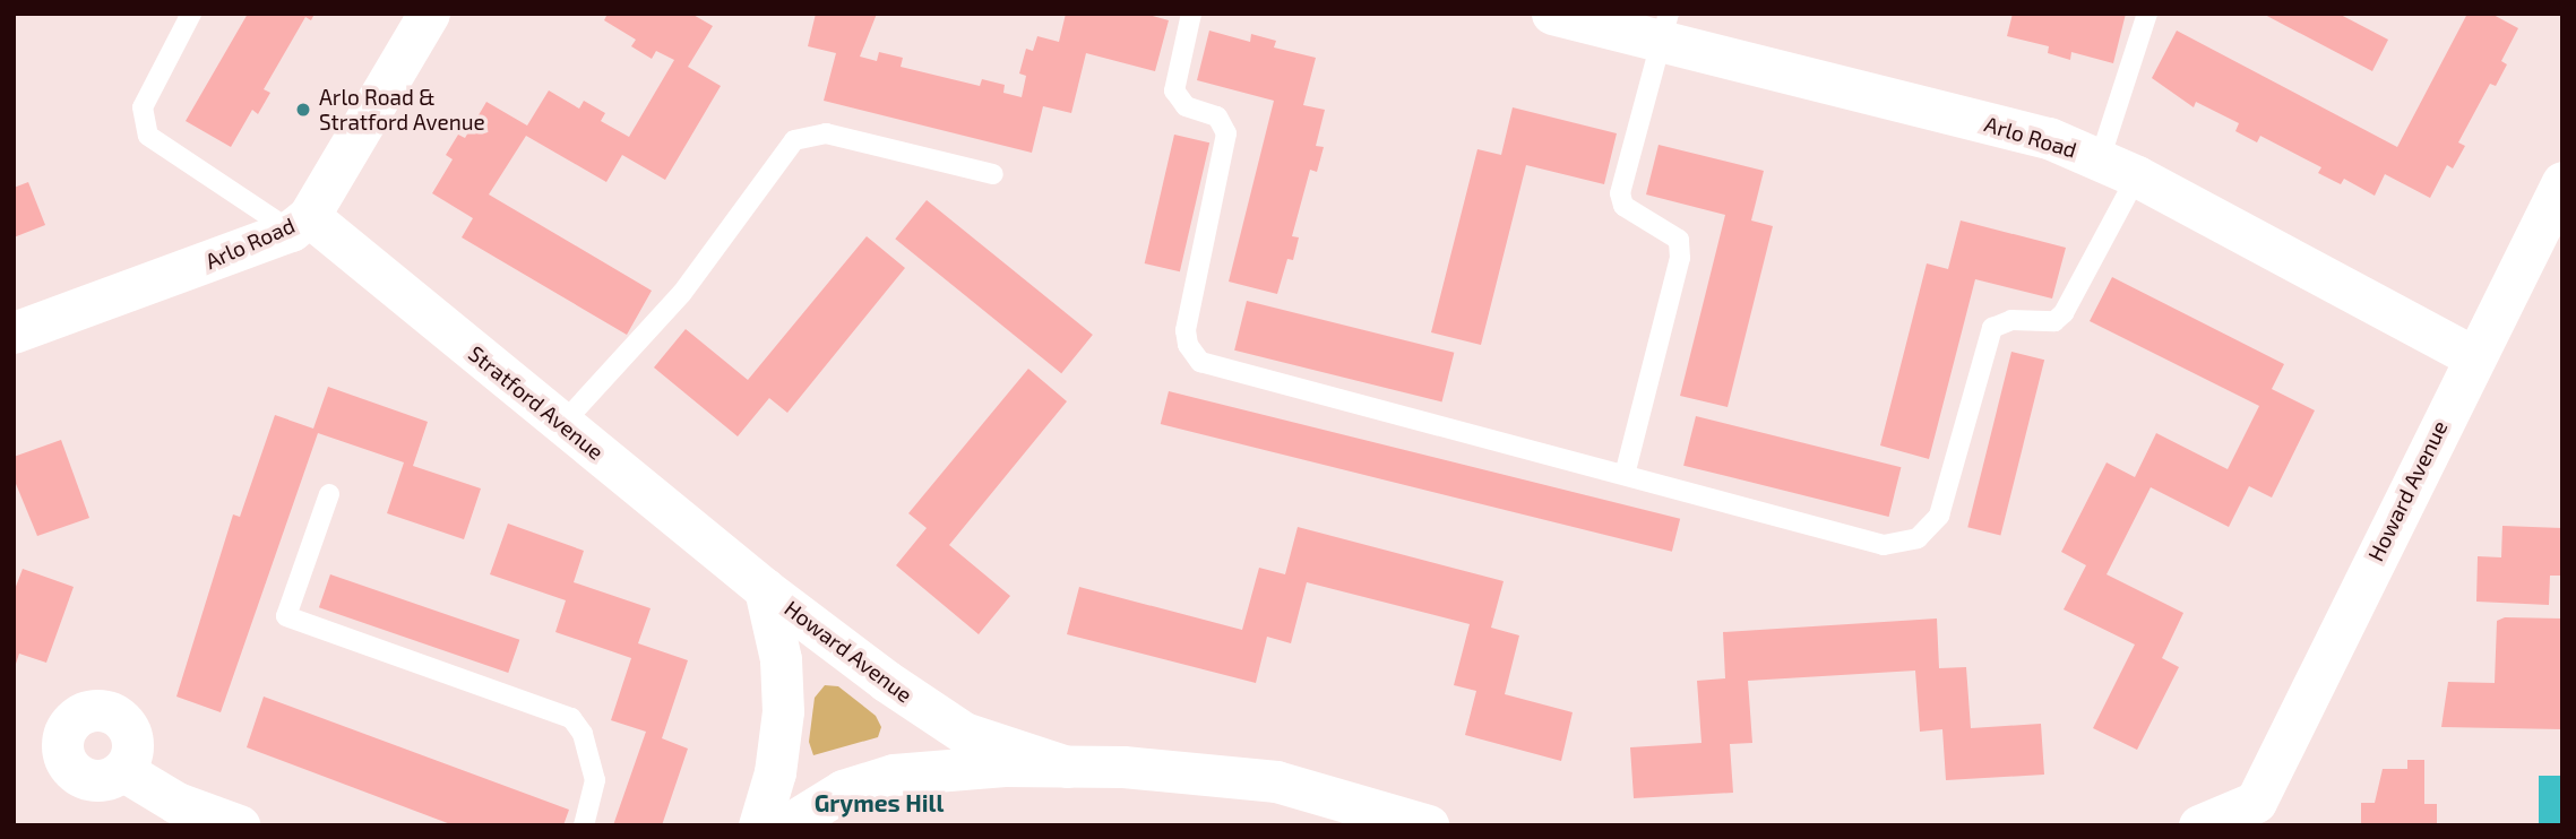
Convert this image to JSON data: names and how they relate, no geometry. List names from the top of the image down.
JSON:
{
  "streets": {
    "street": ["Arlo Road", "Stratford Avenue", "Howard Avenue"]
  },
  "crossings": [
    ["Arlo Road", "Stratford Avenue"],
    ["Arlo Road", "Howard Avenue"],
    ["Stratford Avenue", "Howard Avenue"]
  ],
  "districts": ["Grymes Hill"],
  "places": ["Arlo Road & Stratford Avenue"]
}
